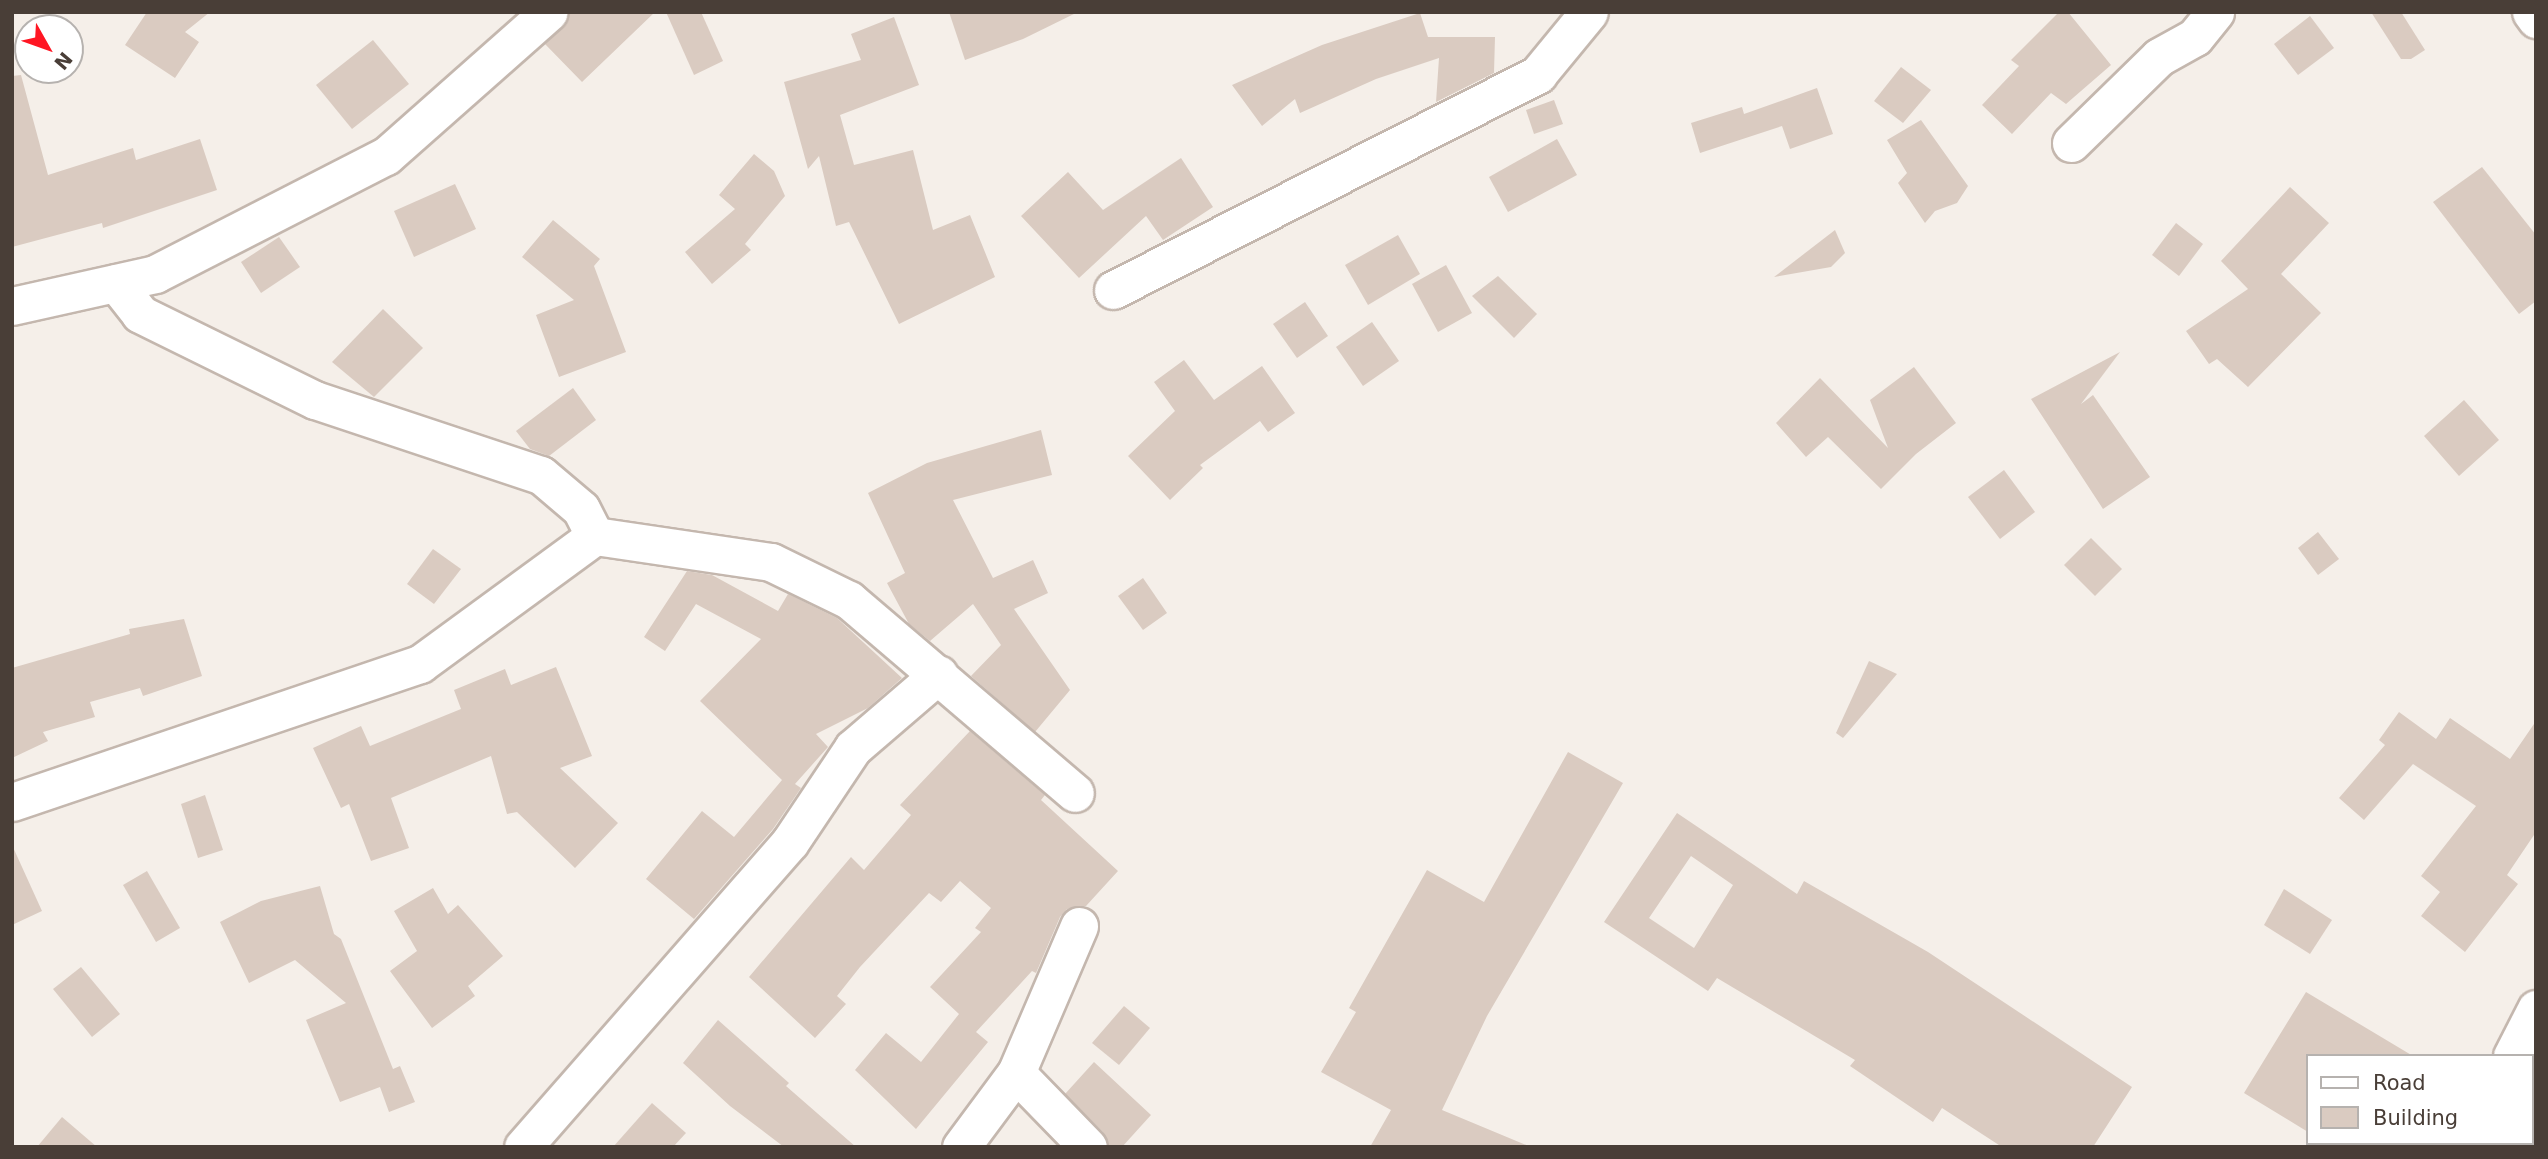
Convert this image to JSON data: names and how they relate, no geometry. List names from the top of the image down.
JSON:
{
  "legend": ["Road", "Building"],
  "north": "bottom right"
}
